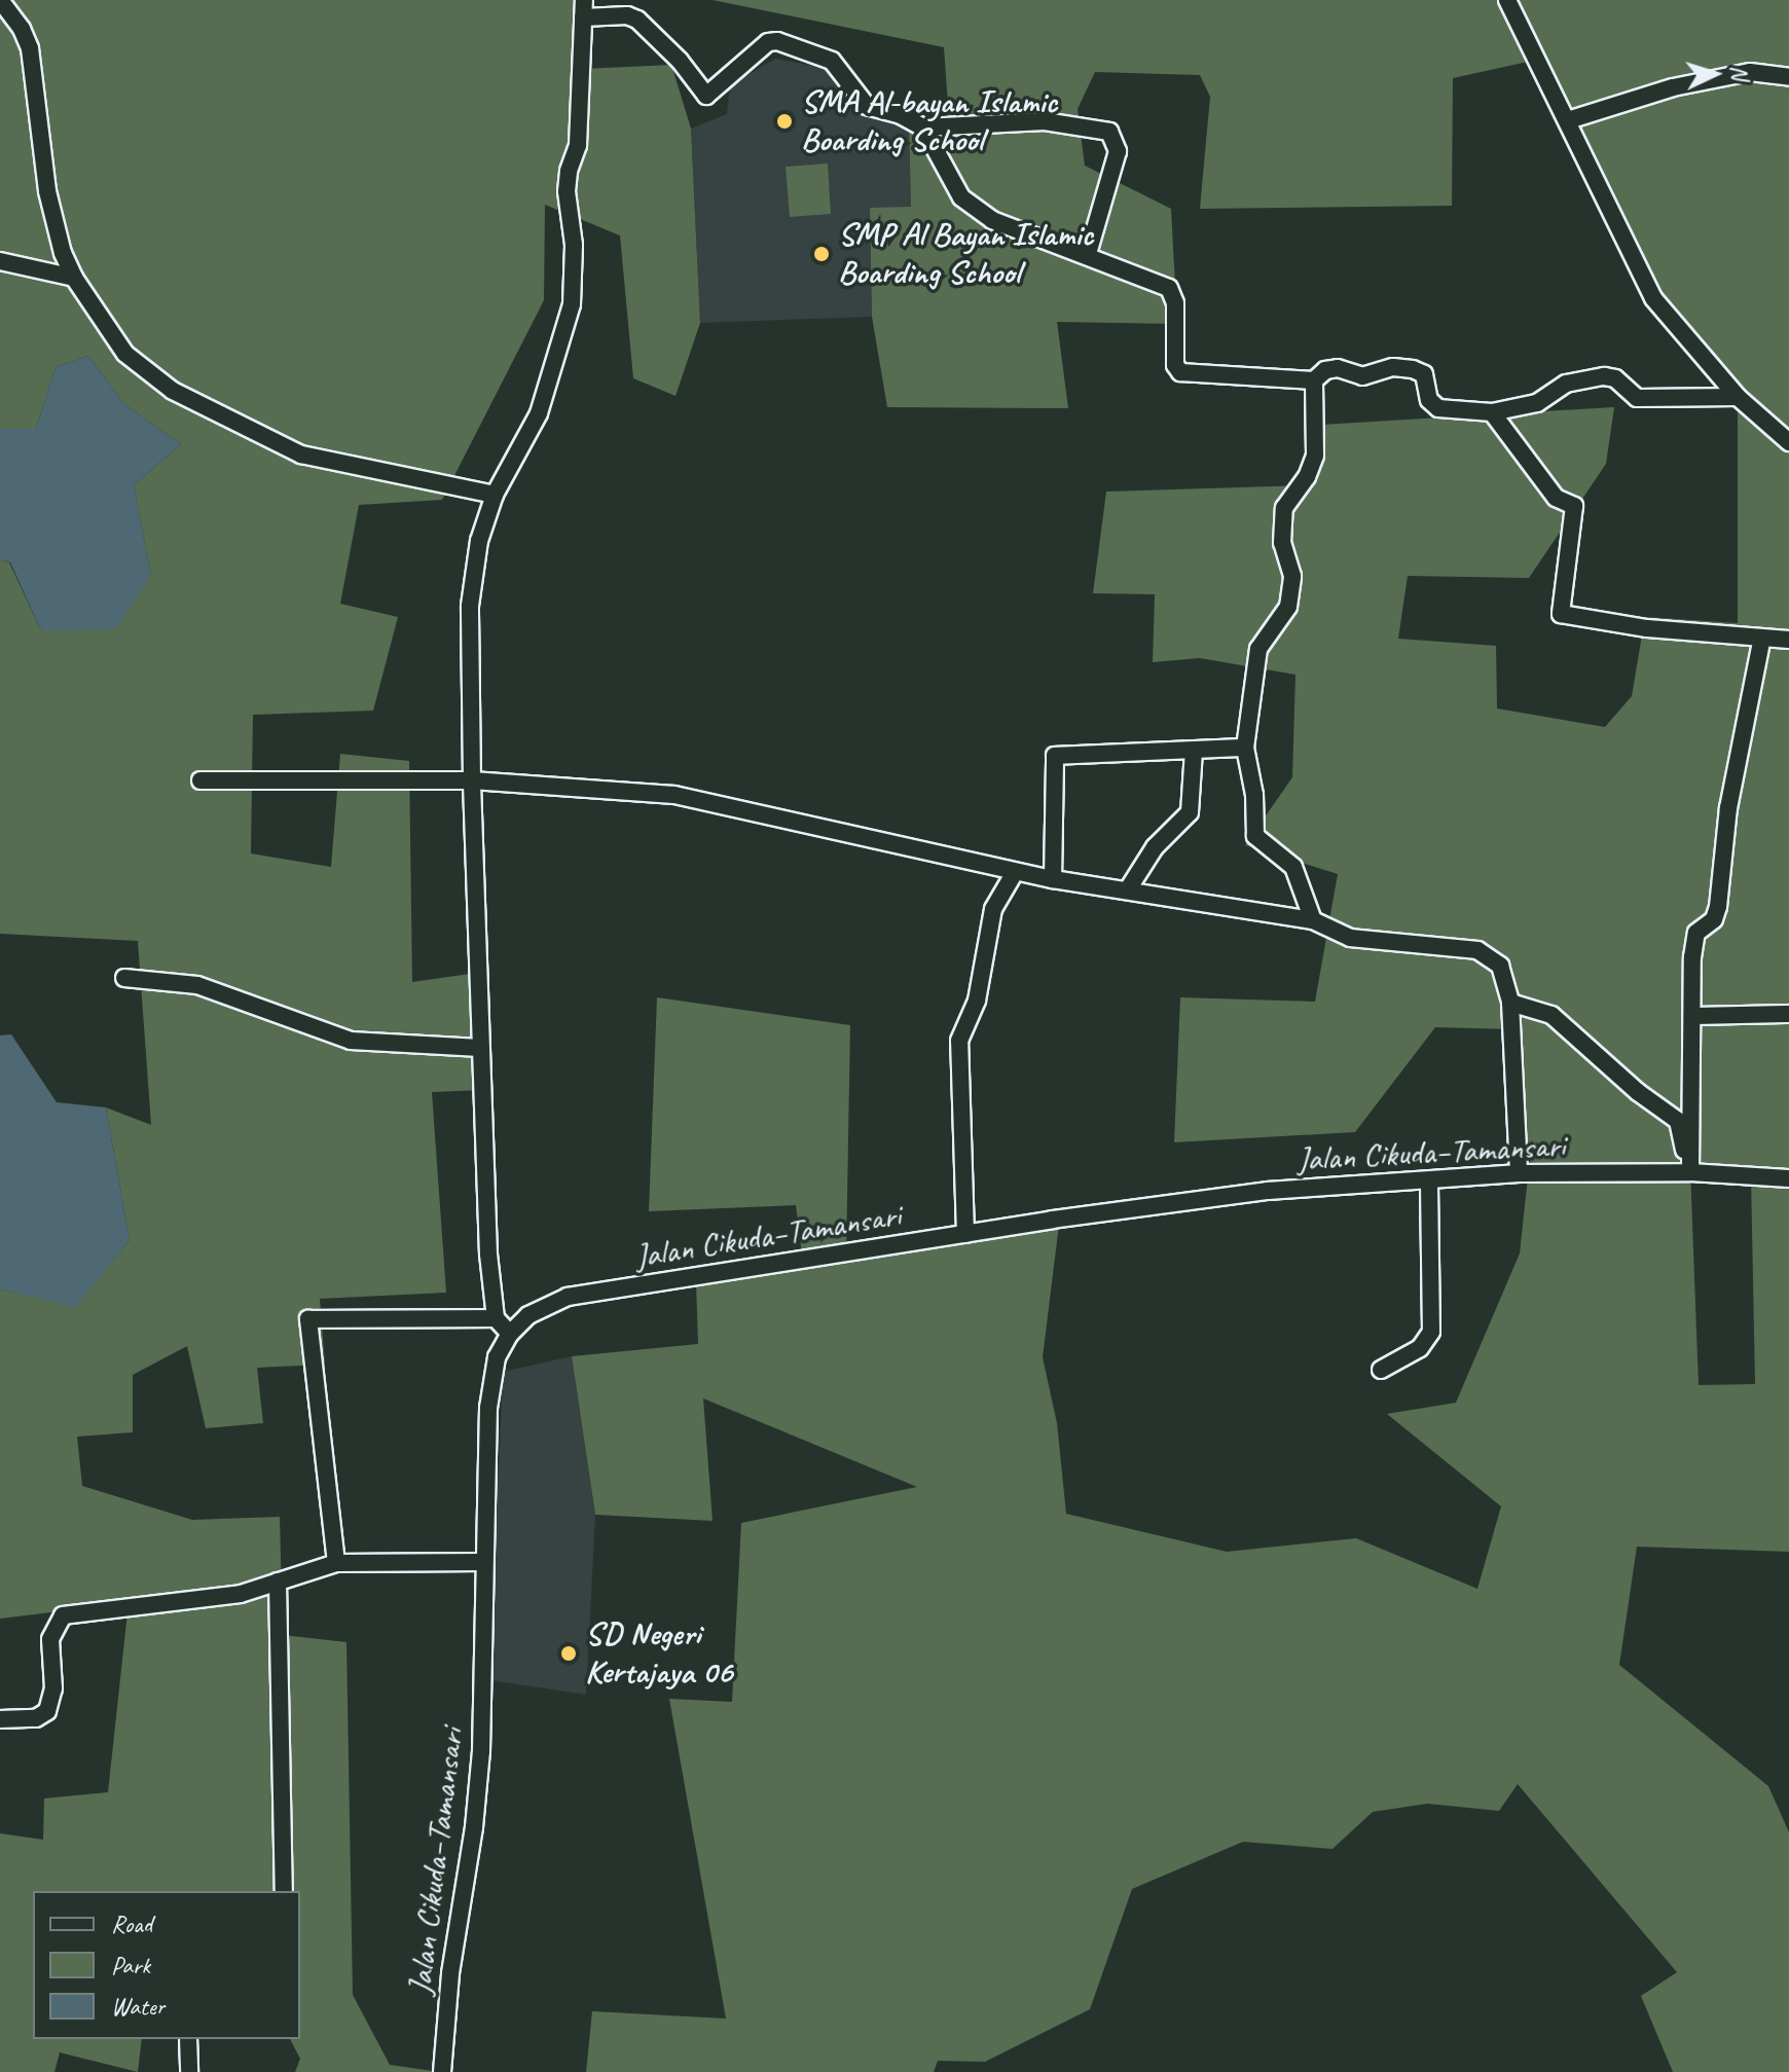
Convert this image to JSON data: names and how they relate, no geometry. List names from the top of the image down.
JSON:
{
  "streets": {
    "street": ["Jalan Cikuda–Tamansari"]
  },
  "places": ["SMA Al-bayan Islamic Boarding School", "SMP Al Bayan Islamic Boarding School", "SD Negeri Kertajaya 06"],
  "legend": ["Road", "Park", "Water"],
  "north": "right"
}
